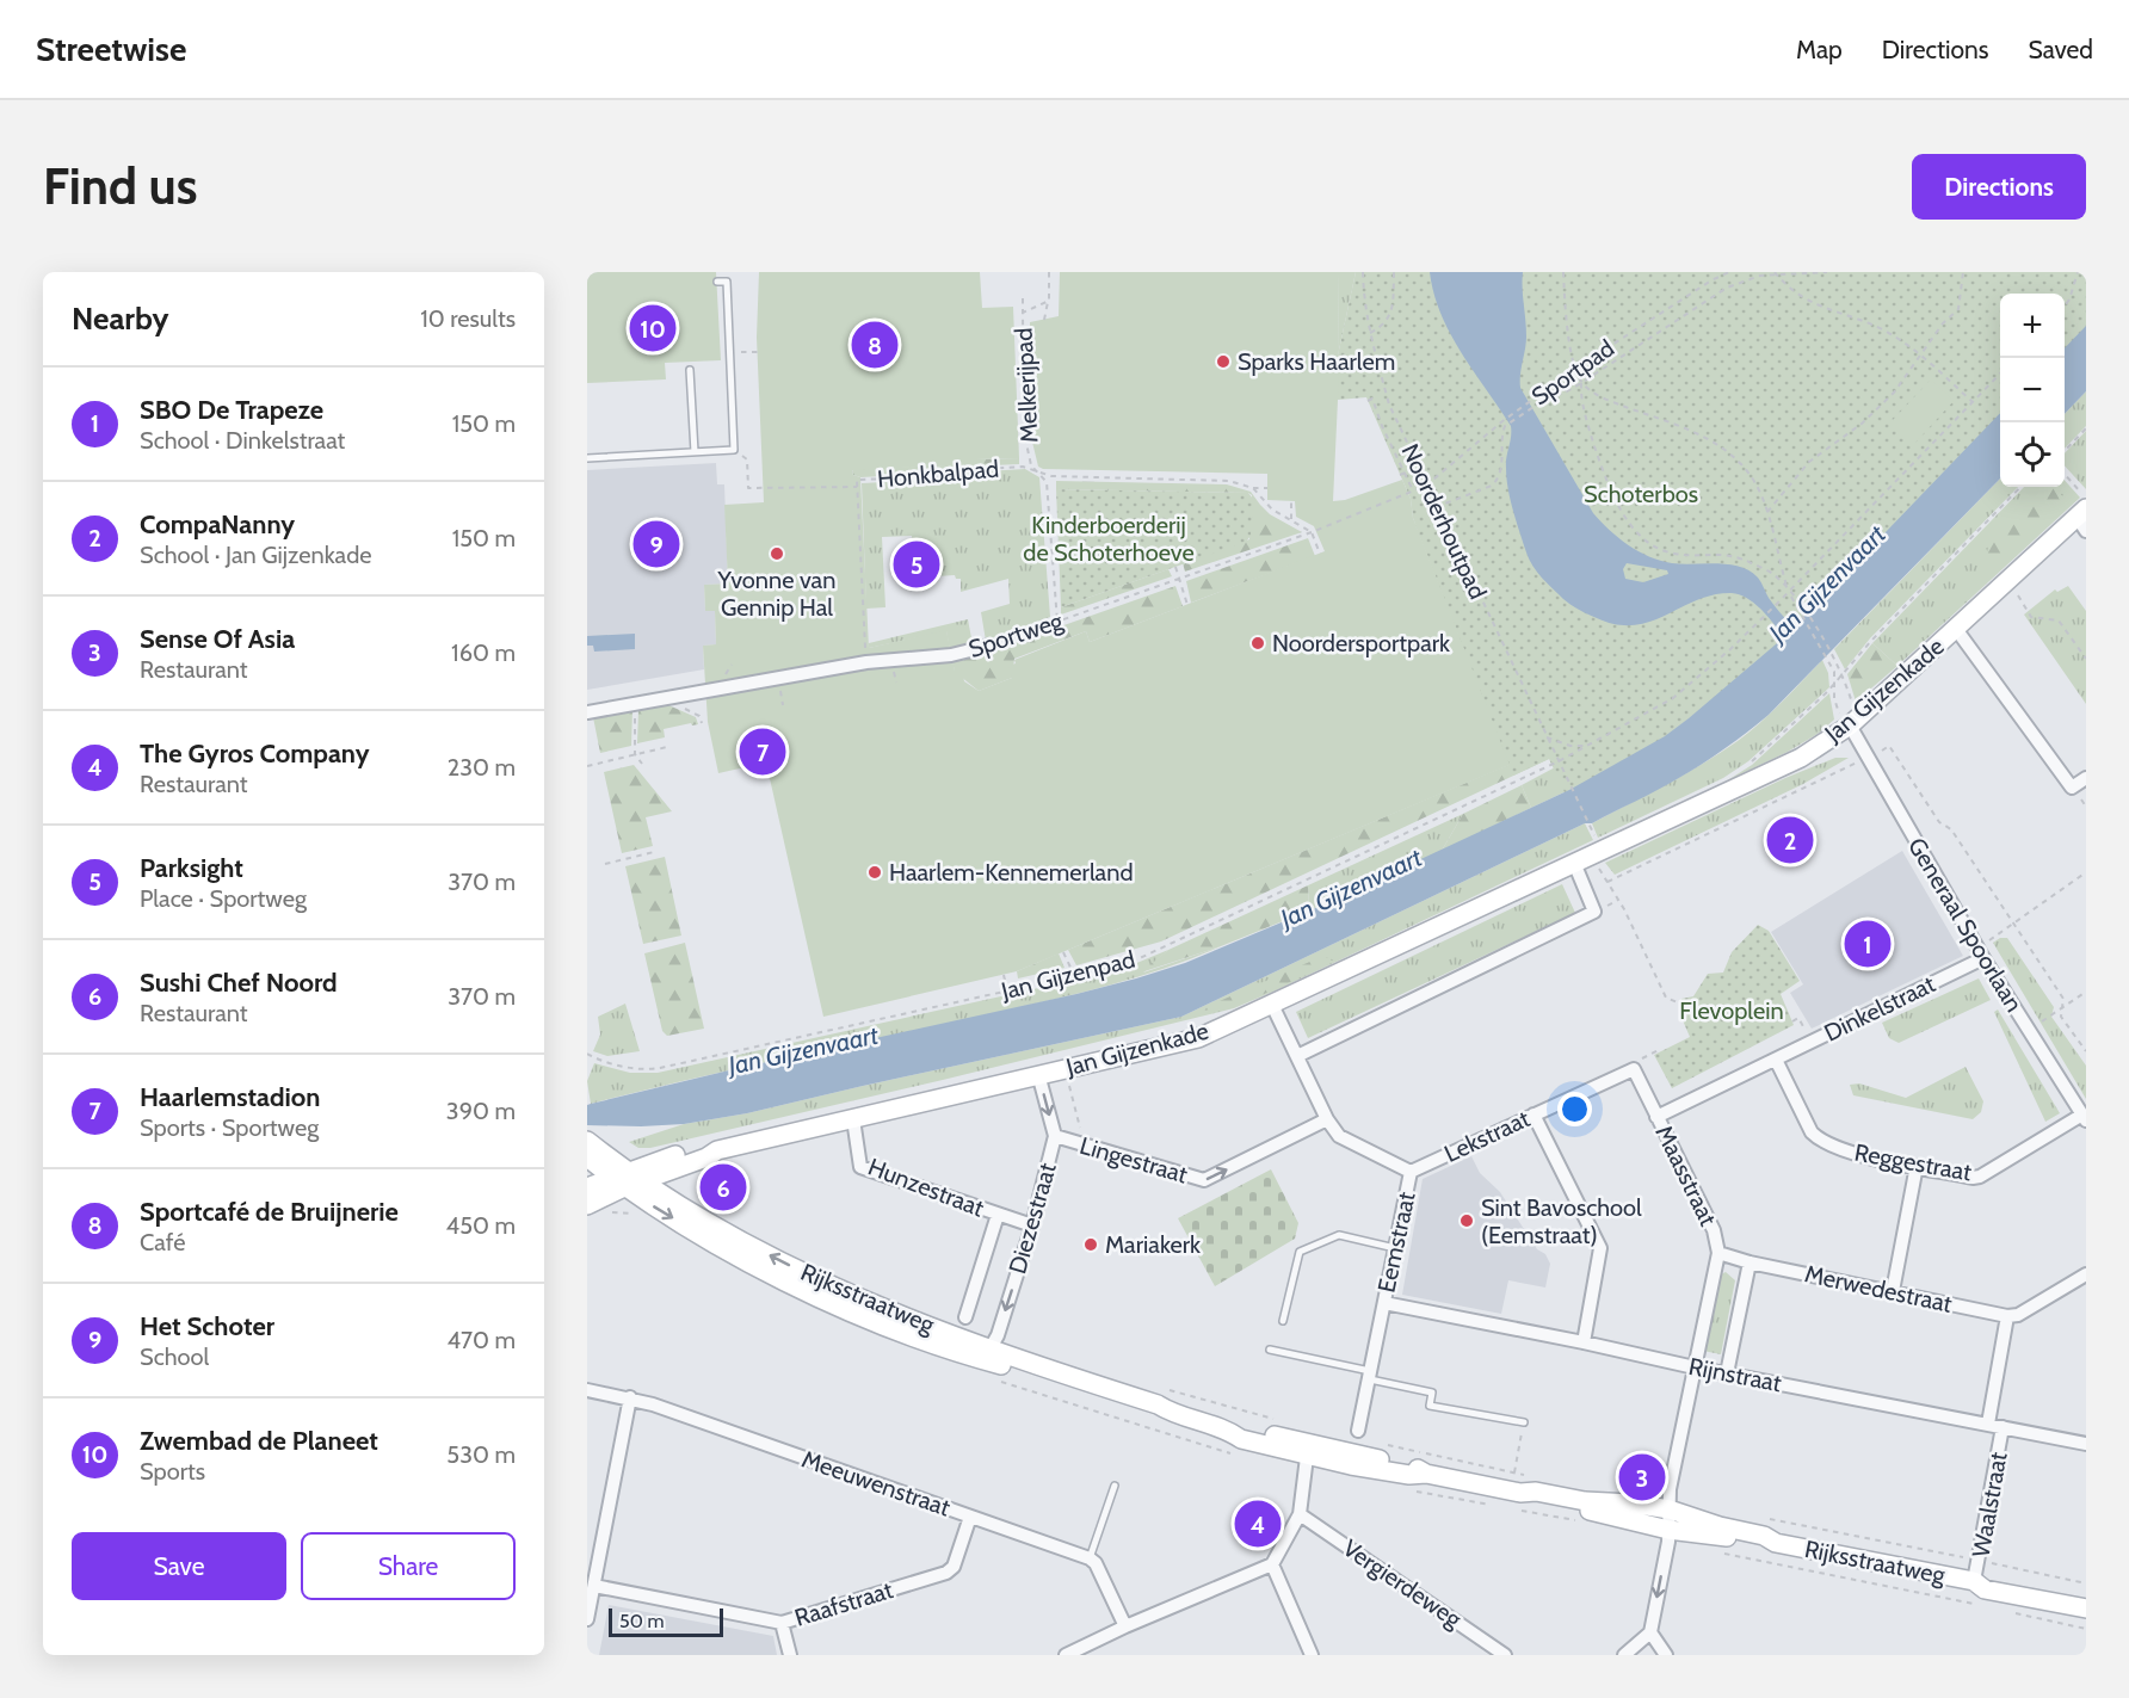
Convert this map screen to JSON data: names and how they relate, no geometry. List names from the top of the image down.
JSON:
{
  "streets": {
    "main road": ["Jan Gijzenkade", "Rijksstraatweg"],
    "street": [
      "Sportweg",
      "Generaal Spoorlaan",
      "Dinkelstraat",
      "Lekstraat",
      "Lingestraat",
      "Reggestraat",
      "Maasstraat",
      "Hunzestraat",
      "Diezestraat",
      "Eemstraat",
      "Merwedestraat",
      "Rijnstraat",
      "Meeuwenstraat",
      "Waalstraat",
      "Vergierdeweg",
      "Raafstraat"
    ],
    "path": [
      "Sportpad",
      "Melkerijpad",
      "Honkbalpad",
      "Noorderhoutpad",
      "Jan Gijzenpad"
    ]
  },
  "crossings": [
    ["Sportpad", "Noorderhoutpad"],
    ["Sportpad", "Sportweg"],
    ["Melkerijpad", "Honkbalpad"],
    ["Melkerijpad", "Sportweg"],
    ["Honkbalpad", "Sportweg"],
    ["Noorderhoutpad", "Sportweg"],
    ["Noorderhoutpad", "Jan Gijzenpad"],
    ["Jan Gijzenkade", "Generaal Spoorlaan"],
    ["Jan Gijzenkade", "Hunzestraat"],
    ["Jan Gijzenkade", "Diezestraat"],
    ["Jan Gijzenkade", "Eemstraat"],
    ["Jan Gijzenkade", "Rijksstraatweg"],
    ["Generaal Spoorlaan", "Dinkelstraat"],
    ["Generaal Spoorlaan", "Reggestraat"],
    ["Dinkelstraat", "Reggestraat"],
    ["Lekstraat", "Eemstraat"],
    ["Lingestraat", "Diezestraat"],
    ["Lingestraat", "Eemstraat"],
    ["Maasstraat", "Merwedestraat"],
    ["Maasstraat", "Rijksstraatweg"],
    ["Maasstraat", "Rijnstraat"],
    ["Hunzestraat", "Diezestraat"],
    ["Diezestraat", "Rijksstraatweg"],
    ["Eemstraat", "Rijnstraat"],
    ["Merwedestraat", "Waalstraat"],
    ["Rijksstraatweg", "Waalstraat"],
    ["Rijnstraat", "Waalstraat"],
    ["Meeuwenstraat", "Raafstraat"]
  ],
  "one_way": ["Lingestraat"],
  "water": ["Jan Gijzenvaart"],
  "parks": ["Schoterbos", "Kinderboerderij de Schoterhoeve", "Flevoplein"],
  "places": [
    "Sparks Haarlem",
    "Yvonne van Gennip Hal",
    "Noordersportpark",
    "Haarlem-Kennemerland",
    "Sint Bavoschool (Eemstraat)",
    "Mariakerk"
  ],
  "scale_bar": "50 m",
  "page": {
    "header": "Streetwise",
    "nav": ["Map", "Directions", "Saved"],
    "buttons": [
      "Directions",
      ["Save", "Share"]
    ],
    "title": "Find us",
    "heading": ["Nearby", "10 results"],
    "map_buttons": ["+", "−"],
    "pins": [
      "10",
      "8",
      "9",
      "5",
      "7",
      "2",
      "1",
      "6",
      "3",
      "4"
    ],
    "list": [
      {
        "mark": "1",
        "name": "SBO De Trapeze",
        "note": "School · Dinkelstraat",
        "value": "150 m"
      },
      {
        "mark": "2",
        "name": "CompaNanny",
        "note": "School · Jan Gijzenkade",
        "value": "150 m"
      },
      {
        "mark": "3",
        "name": "Sense Of Asia",
        "note": "Restaurant",
        "value": "160 m"
      },
      {
        "mark": "4",
        "name": "The Gyros Company",
        "note": "Restaurant",
        "value": "230 m"
      },
      {
        "mark": "5",
        "name": "Parksight",
        "note": "Place · Sportweg",
        "value": "370 m"
      },
      {
        "mark": "6",
        "name": "Sushi Chef Noord",
        "note": "Restaurant",
        "value": "370 m"
      },
      {
        "mark": "7",
        "name": "Haarlemstadion",
        "note": "Sports · Sportweg",
        "value": "390 m"
      },
      {
        "mark": "8",
        "name": "Sportcafé de Bruijnerie",
        "note": "Café",
        "value": "450 m"
      },
      {
        "mark": "9",
        "name": "Het Schoter",
        "note": "School",
        "value": "470 m"
      },
      {
        "mark": "10",
        "name": "Zwembad de Planeet",
        "note": "Sports",
        "value": "530 m"
      }
    ],
    "scale": "50 m"
  }
}
